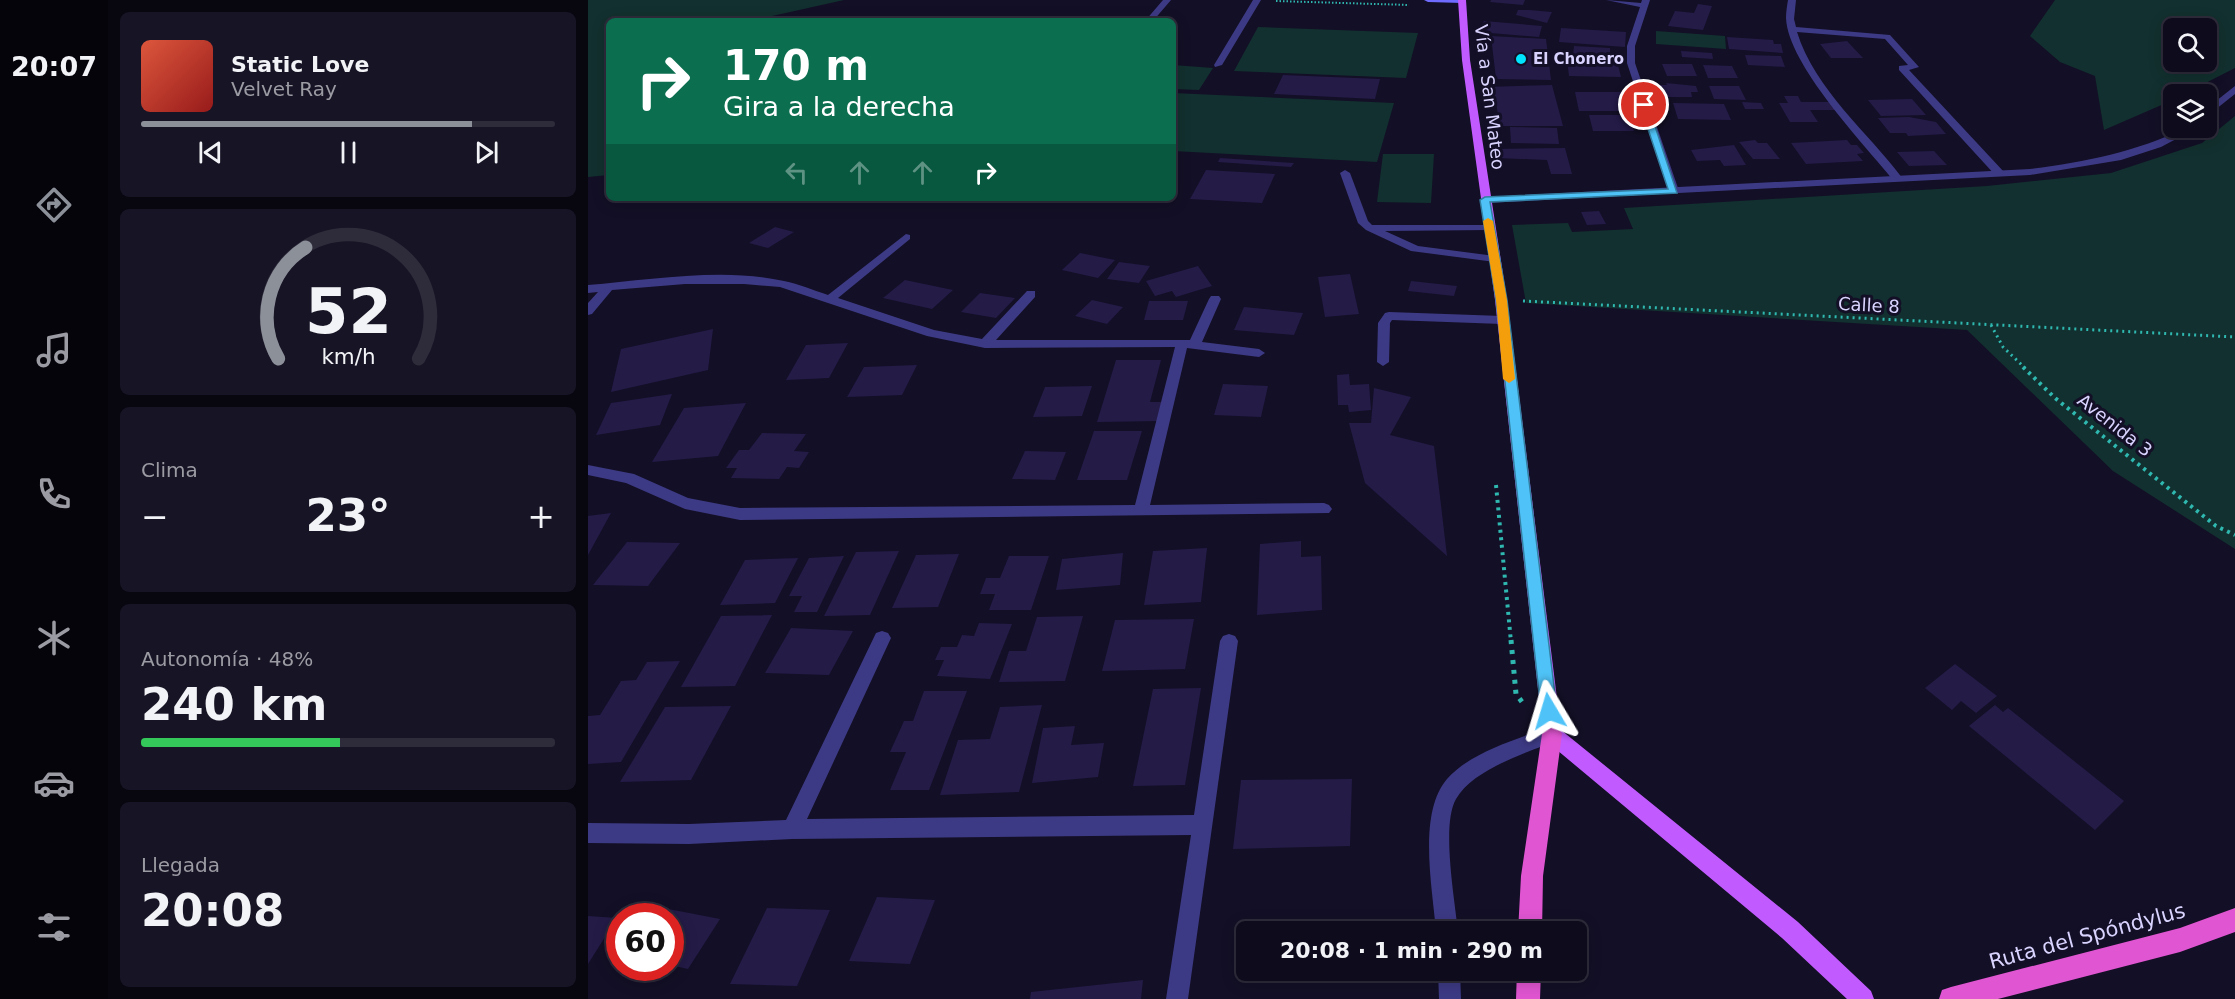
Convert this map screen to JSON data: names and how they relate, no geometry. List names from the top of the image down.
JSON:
{
  "streets": {
    "highway": ["Ruta del Spóndylus"],
    "main road": ["Vía a San Mateo"],
    "path": ["Calle 8", "Avenida 3"]
  },
  "crossings": [
    ["Vía a San Mateo", "Calle 8"],
    ["Calle 8", "Avenida 3"]
  ],
  "places": ["El Chonero"],
  "page": {
    "tabs": "20:07",
    "turn": ["170 m", "Gira a la derecha"],
    "song": ["Static Love", "Velvet Ray"],
    "tile": [
      "Clima",
      ["Autonomía · 48%", "240 km"],
      ["Llegada", "20:08"]
    ],
    "heat": ["−", "23°", "+"],
    "limit": "60",
    "trip": "20:08 · 1 min · 290 m",
    "gauge": ["52", "km/h"]
  }
}
